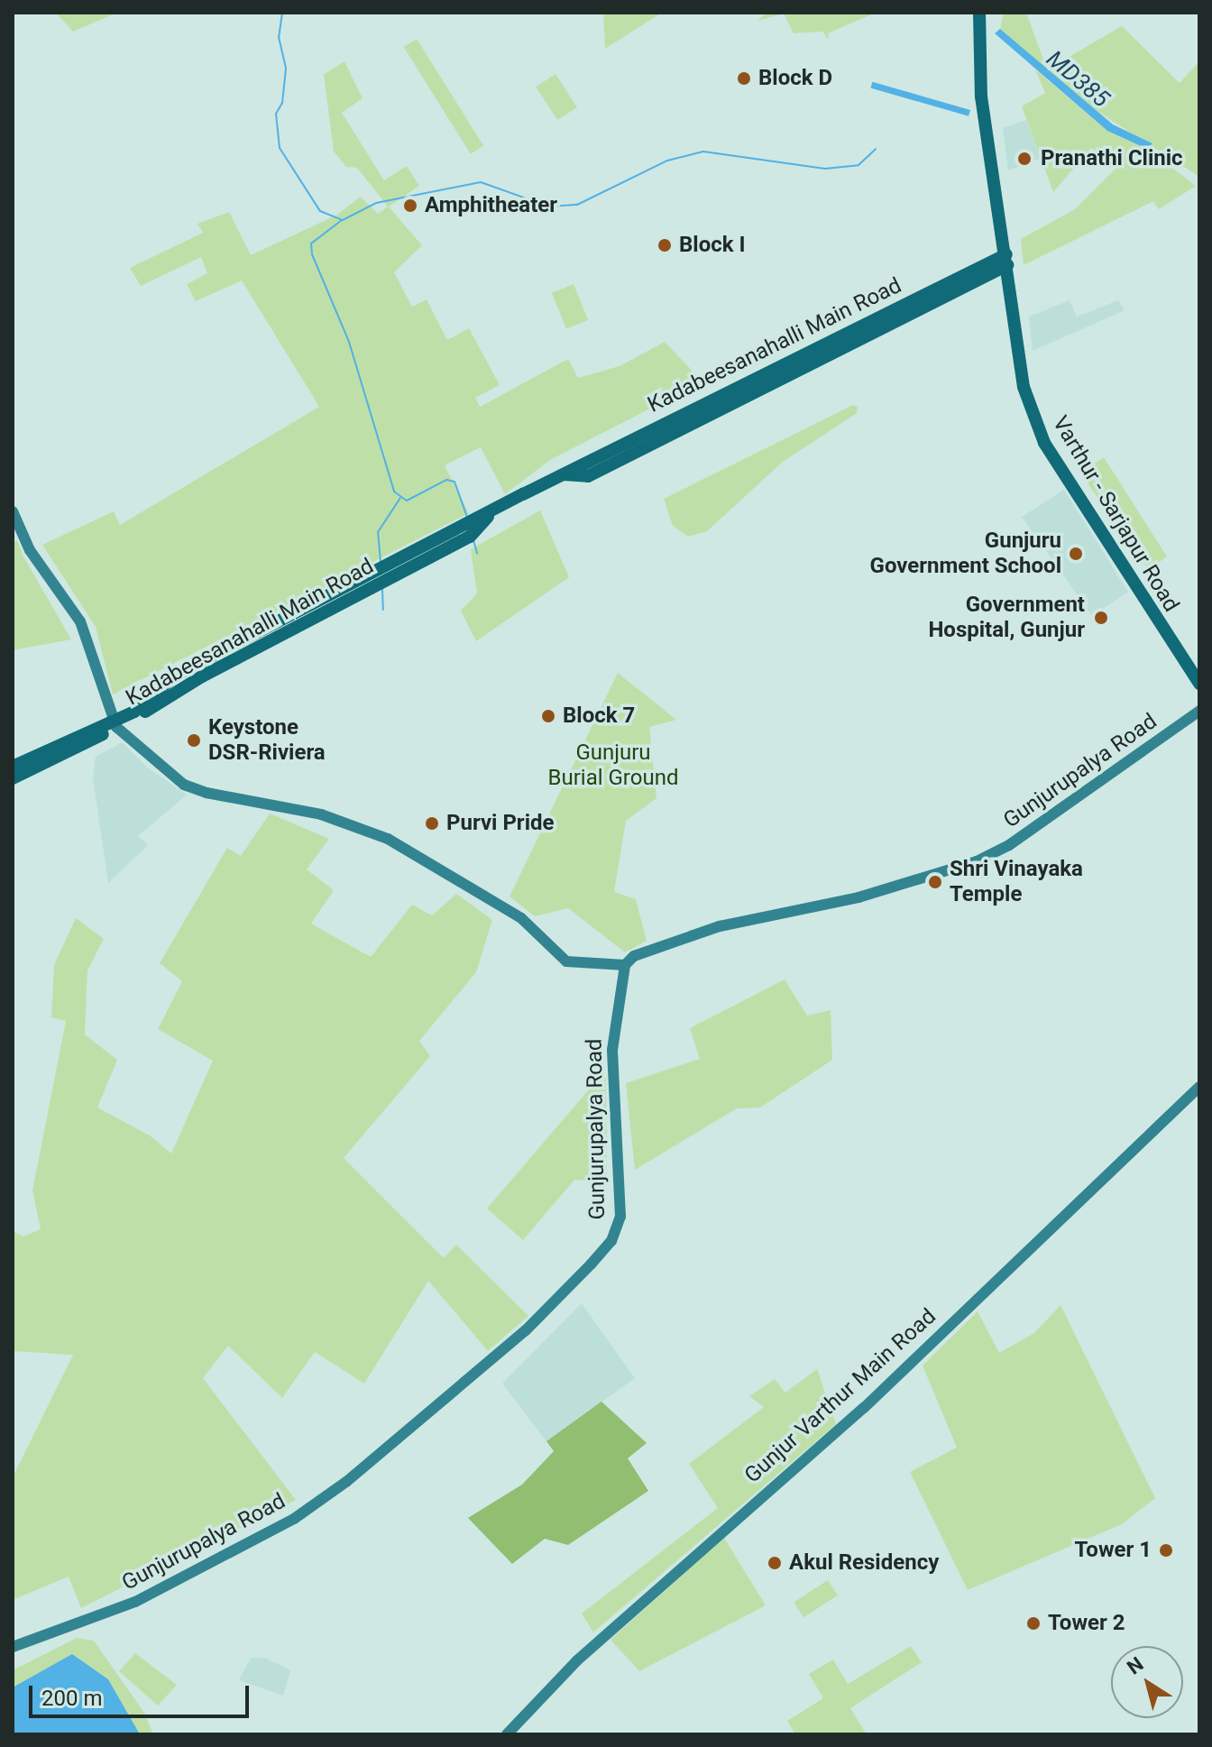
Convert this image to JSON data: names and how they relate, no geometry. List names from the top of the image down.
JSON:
{
  "streets": {
    "main road": ["Kadabeesanahalli Main Road", "Varthur - Sarjapur Road"],
    "street": ["Gunjurupalya Road", "Gunjur Varthur Main Road"]
  },
  "crossings": [
    ["Kadabeesanahalli Main Road", "Varthur - Sarjapur Road"]
  ],
  "water": ["MD385"],
  "parks": ["Gunjuru Burial Ground"],
  "places": [
    "Block D",
    "Pranathi Clinic",
    "Amphitheater",
    "Block I",
    "Gunjuru Government School",
    "Government Hospital, Gunjur",
    "Block 7",
    "Keystone DSR-Riviera",
    "Purvi Pride",
    "Shri Vinayaka Temple",
    "Tower 1",
    "Akul Residency",
    "Tower 2"
  ],
  "scale_bar": "200 m",
  "north": "top left"
}
